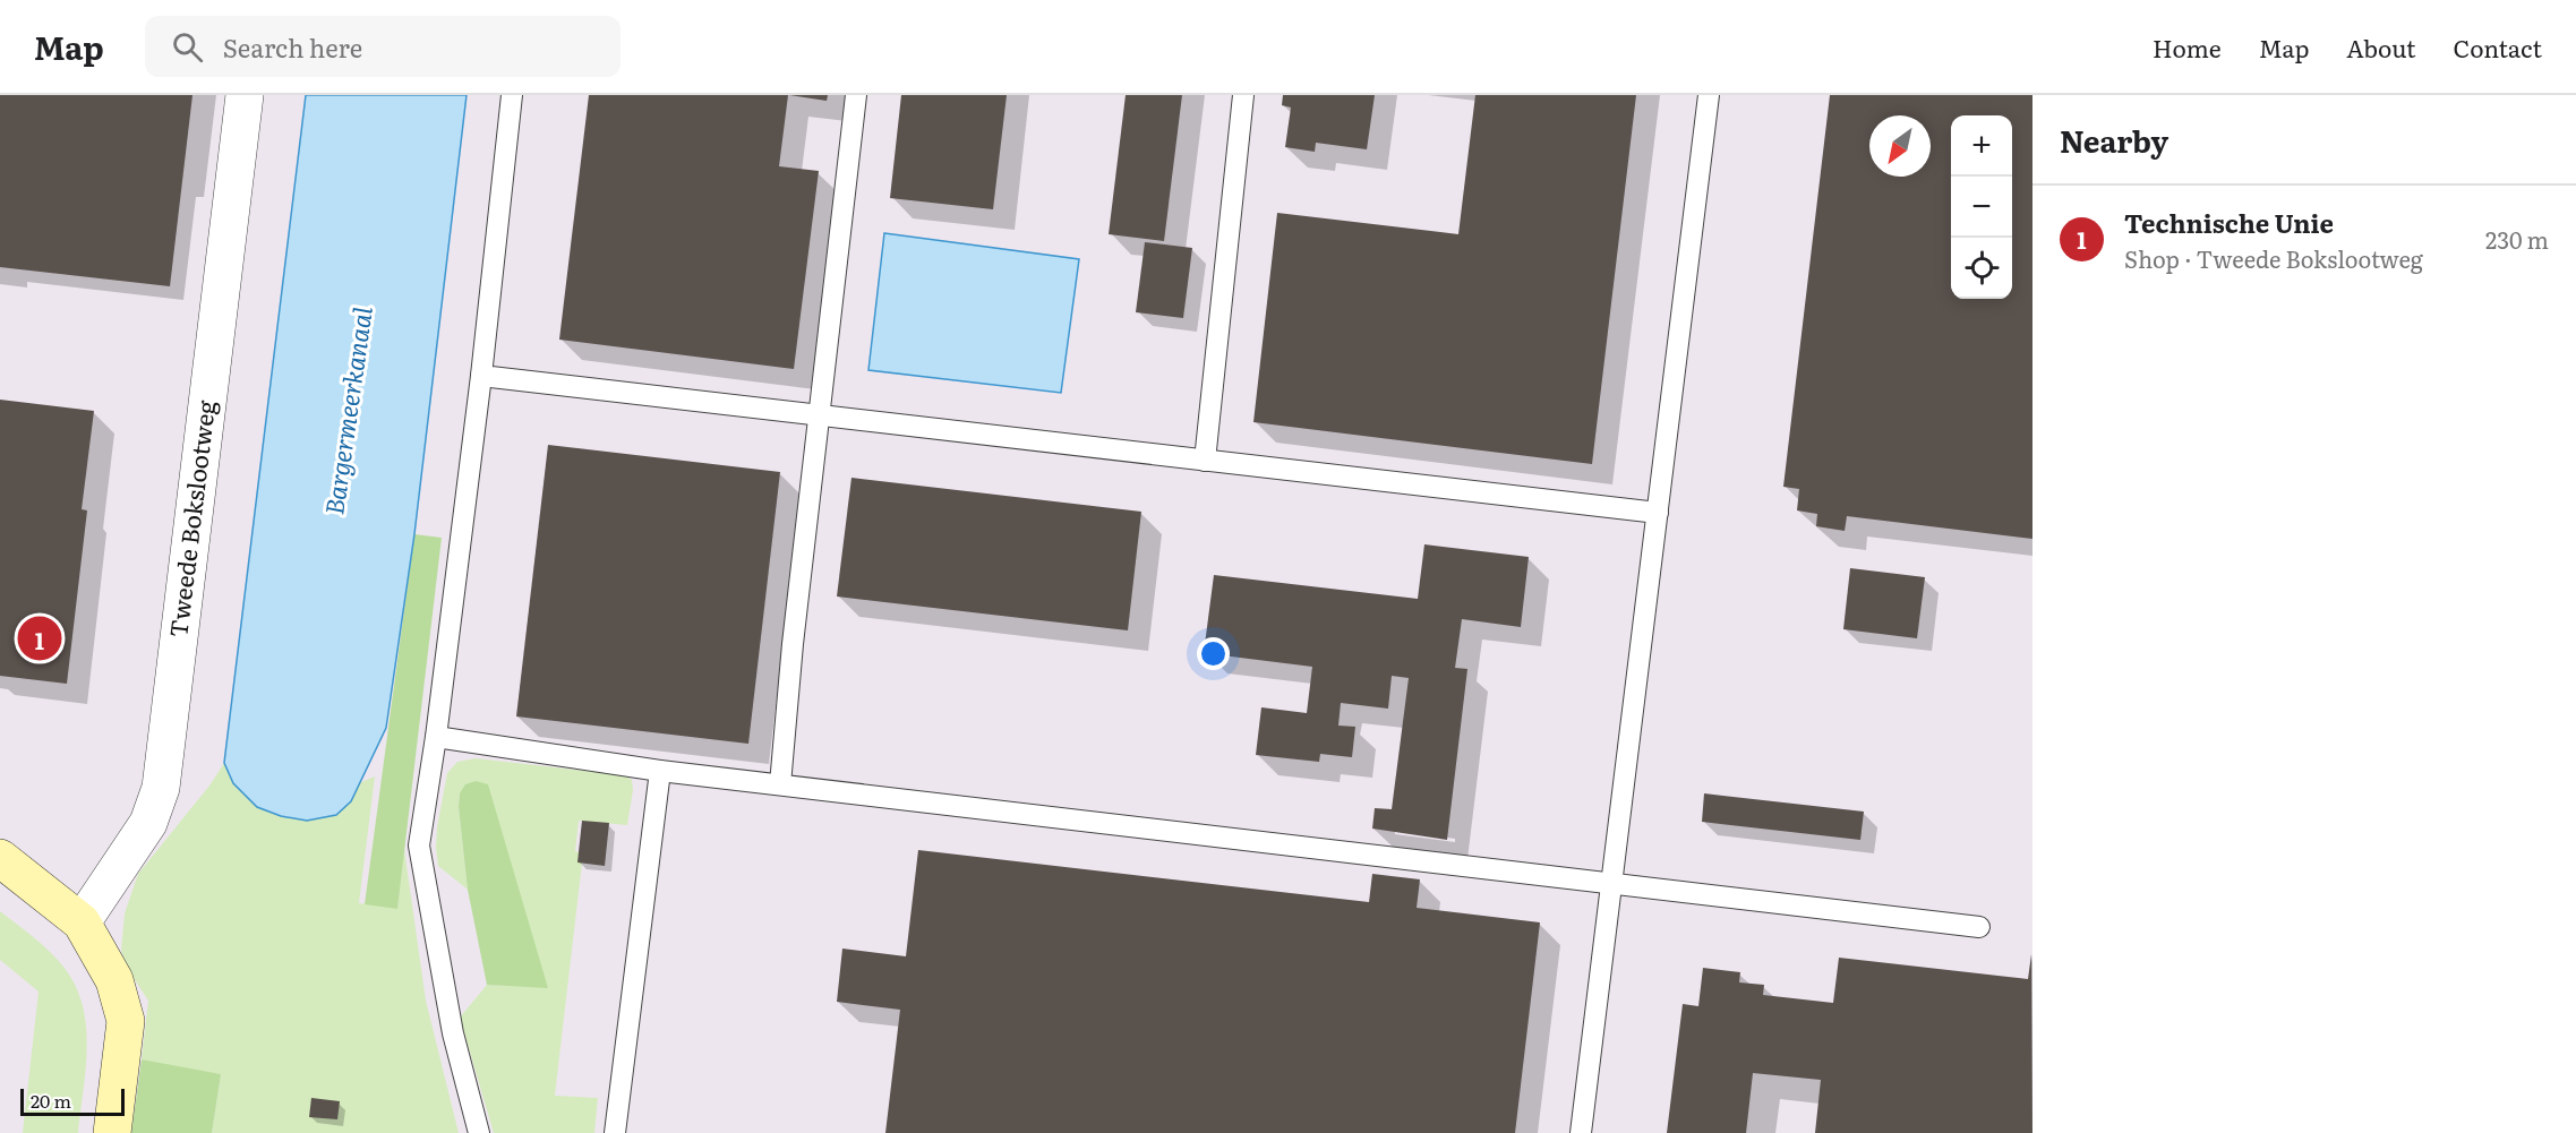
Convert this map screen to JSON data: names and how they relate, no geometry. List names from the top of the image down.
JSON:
{
  "streets": {
    "street": ["Tweede Bokslootweg"]
  },
  "water": ["Bargermeerkanaal"],
  "scale_bar": "20 m",
  "north": "bottom left",
  "page": {
    "header": "Map",
    "search": "Search here",
    "nav": [
      "Home",
      "Map",
      "About",
      "Contact"
    ],
    "heading": "Nearby",
    "map_buttons": ["+", "−"],
    "list": [
      {
        "mark": "1",
        "name": "Technische Unie",
        "note": "Shop · Tweede Bokslootweg",
        "value": "230 m"
      }
    ],
    "pins": "1",
    "scale": "20 m"
  }
}
